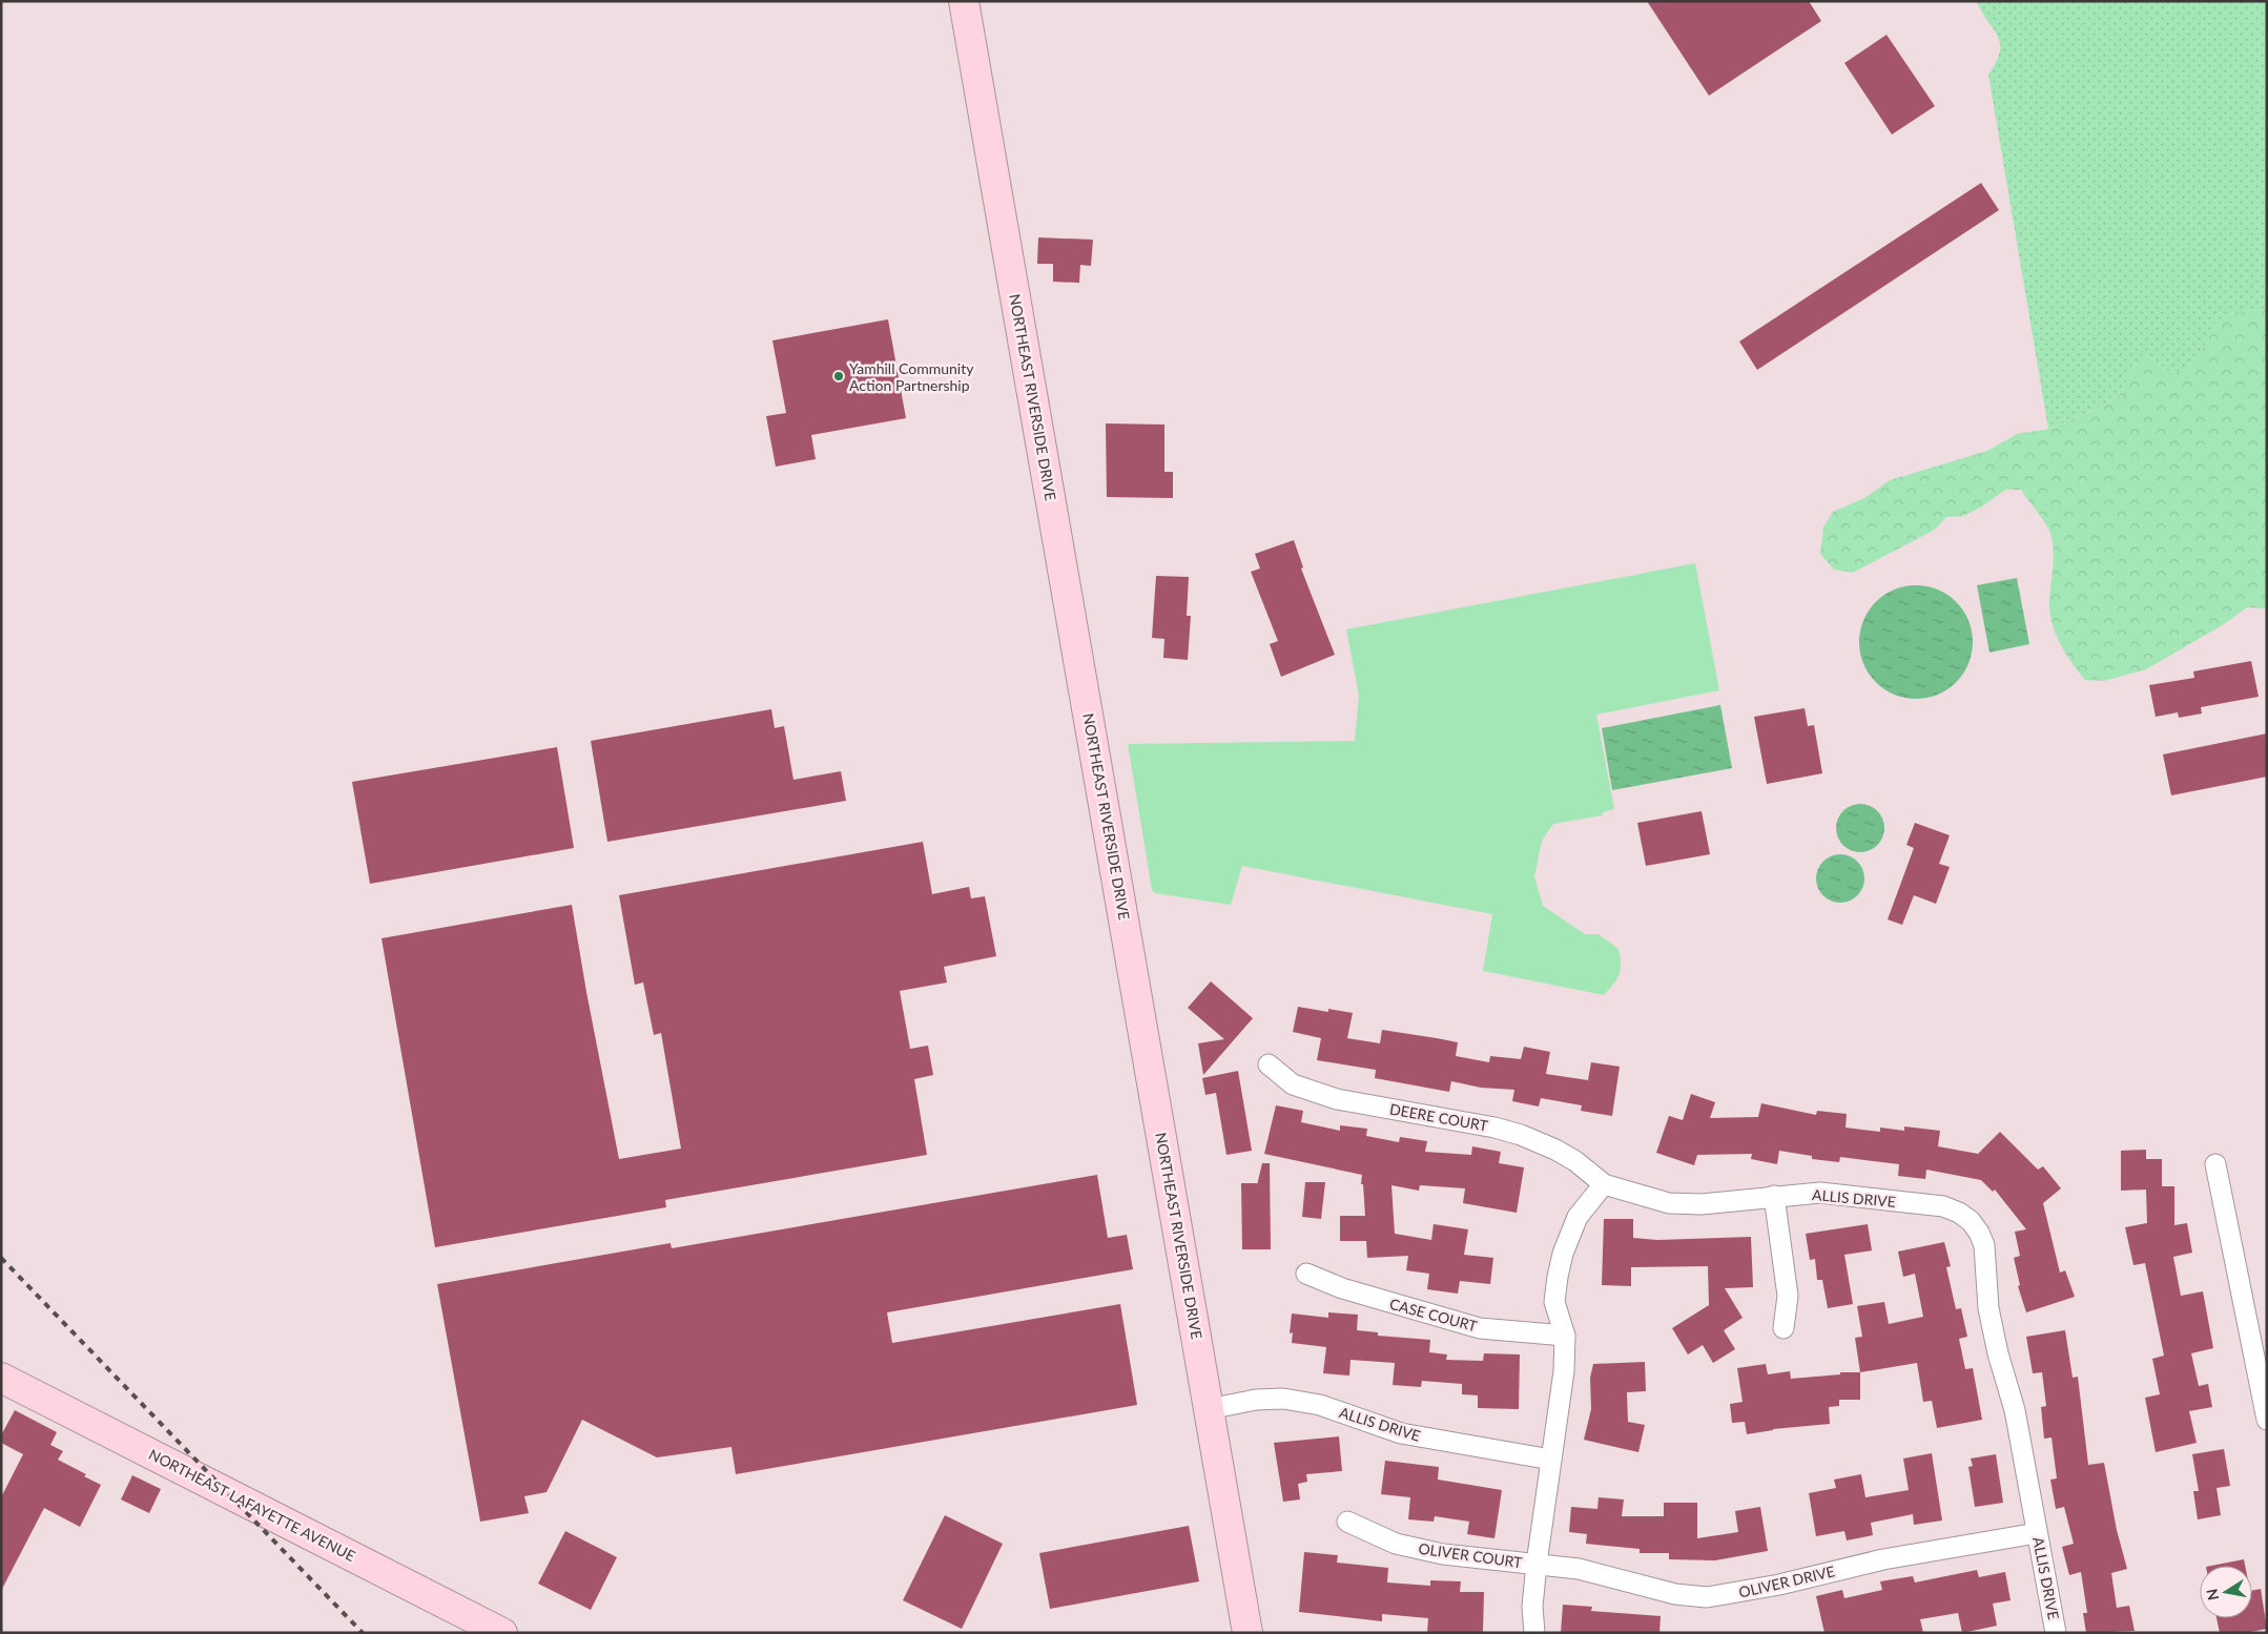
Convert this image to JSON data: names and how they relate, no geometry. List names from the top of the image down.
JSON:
{
  "streets": {
    "street": [
      "NORTHEAST RIVERSIDE DRIVE",
      "DEERE COURT",
      "ALLIS DRIVE",
      "CASE COURT",
      "NORTHEAST LAFAYETTE AVENUE",
      "OLIVER COURT",
      "OLIVER DRIVE"
    ]
  },
  "crossings": [
    ["NORTHEAST RIVERSIDE DRIVE", "ALLIS DRIVE"],
    ["DEERE COURT", "ALLIS DRIVE"],
    ["ALLIS DRIVE", "OLIVER DRIVE"],
    ["OLIVER COURT", "OLIVER DRIVE"]
  ],
  "places": ["Yamhill Community Action Partnership"],
  "north": "left"
}
